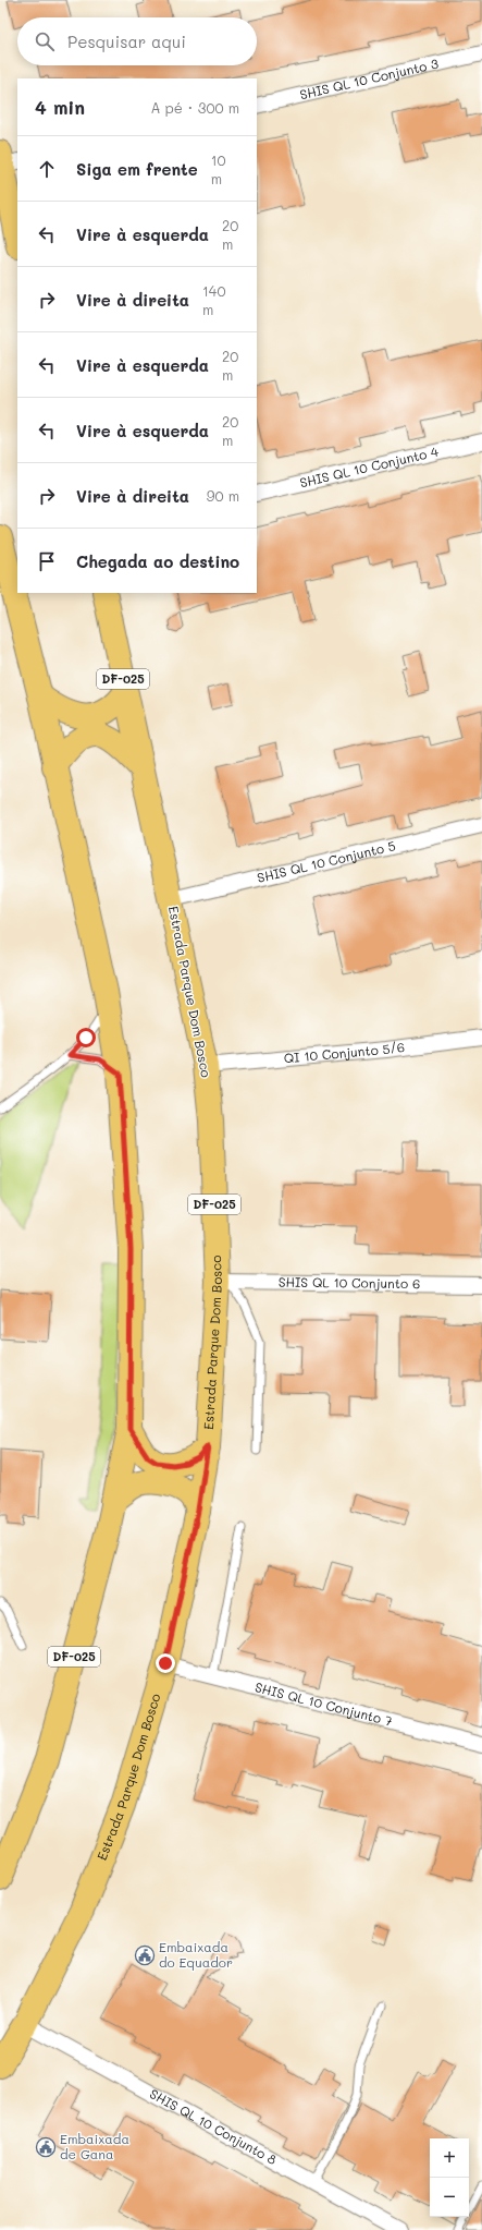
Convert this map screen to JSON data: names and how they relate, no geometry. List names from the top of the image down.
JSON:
{
  "streets": {
    "main road": ["DF-025", "Estrada Parque Dom Bosco"],
    "street": [
      "SHIS QL 10 Conjunto 3",
      "SHIS QL 10 Conjunto 4",
      "SHIS QL 10 Conjunto 5",
      "QI 10 Conjunto 5/6",
      "SHIS QL 10 Conjunto 6",
      "SHIS QL 10 Conjunto 7",
      "SHIS QL 10 Conjunto 8"
    ]
  },
  "crossings": [
    ["SHIS QL 10 Conjunto 5", "Estrada Parque Dom Bosco"],
    ["Estrada Parque Dom Bosco", "QI 10 Conjunto 5/6"],
    ["Estrada Parque Dom Bosco", "SHIS QL 10 Conjunto 6"],
    ["Estrada Parque Dom Bosco", "SHIS QL 10 Conjunto 7"],
    ["Estrada Parque Dom Bosco", "SHIS QL 10 Conjunto 8"]
  ],
  "places": {
    "public building": ["Embaixada do Equador", "Embaixada de Gana"]
  },
  "page": {
    "search": "Pesquisar aqui",
    "heading": ["4 min", "A pé · 300 m"],
    "list": [
      ["Siga em frente", "10 m"],
      ["Vire à esquerda", "20 m"],
      ["Vire à direita", "140 m"],
      ["Vire à esquerda", "20 m"],
      ["Vire à esquerda", "20 m"],
      ["Vire à direita", "90 m"],
      "Chegada ao destino"
    ],
    "map_buttons": ["+", "−"]
  }
}
